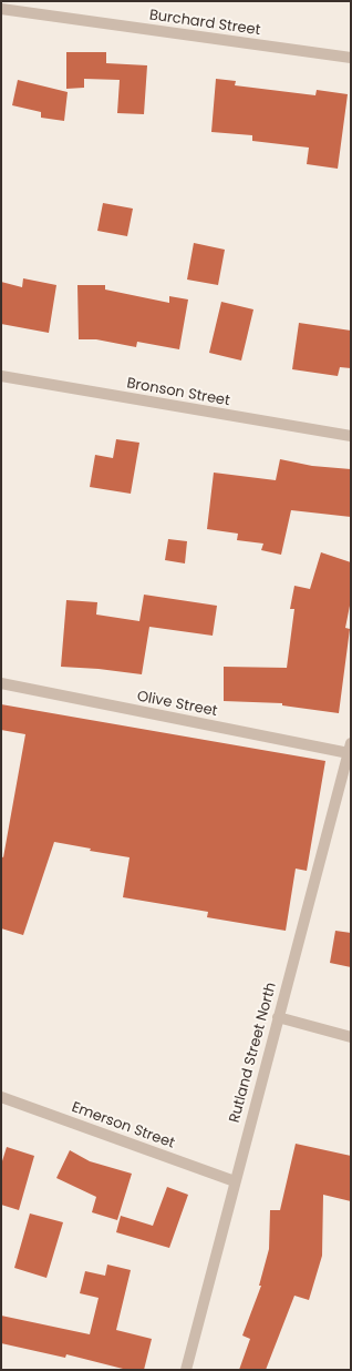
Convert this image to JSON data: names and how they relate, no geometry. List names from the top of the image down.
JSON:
{
  "streets": {
    "street": [
      "Burchard Street",
      "Bronson Street",
      "Olive Street",
      "Rutland Street North",
      "Emerson Street"
    ]
  },
  "crossings": [
    ["Olive Street", "Rutland Street North"],
    ["Rutland Street North", "Emerson Street"]
  ]
}
